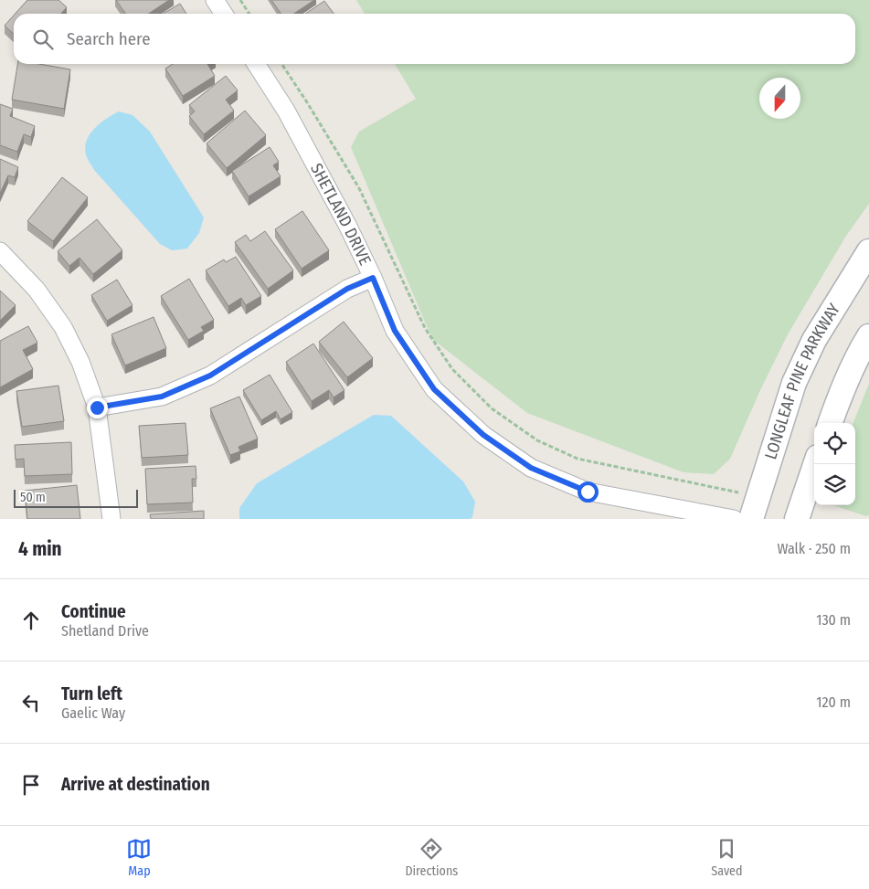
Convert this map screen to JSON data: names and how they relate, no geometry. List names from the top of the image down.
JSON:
{
  "streets": {
    "main road": ["LONGLEAF PINE PARKWAY"],
    "street": ["SHETLAND DRIVE"]
  },
  "scale_bar": "50 m",
  "north": "bottom",
  "page": {
    "search": "Search here",
    "scale": "50 m",
    "heading": ["4 min", "Walk · 250 m"],
    "list": [
      ["Continue", "Shetland Drive", "130 m"],
      ["Turn left", "Gaelic Way", "120 m"],
      "Arrive at destination"
    ],
    "nav": ["Map", "Directions", "Saved"]
  }
}
